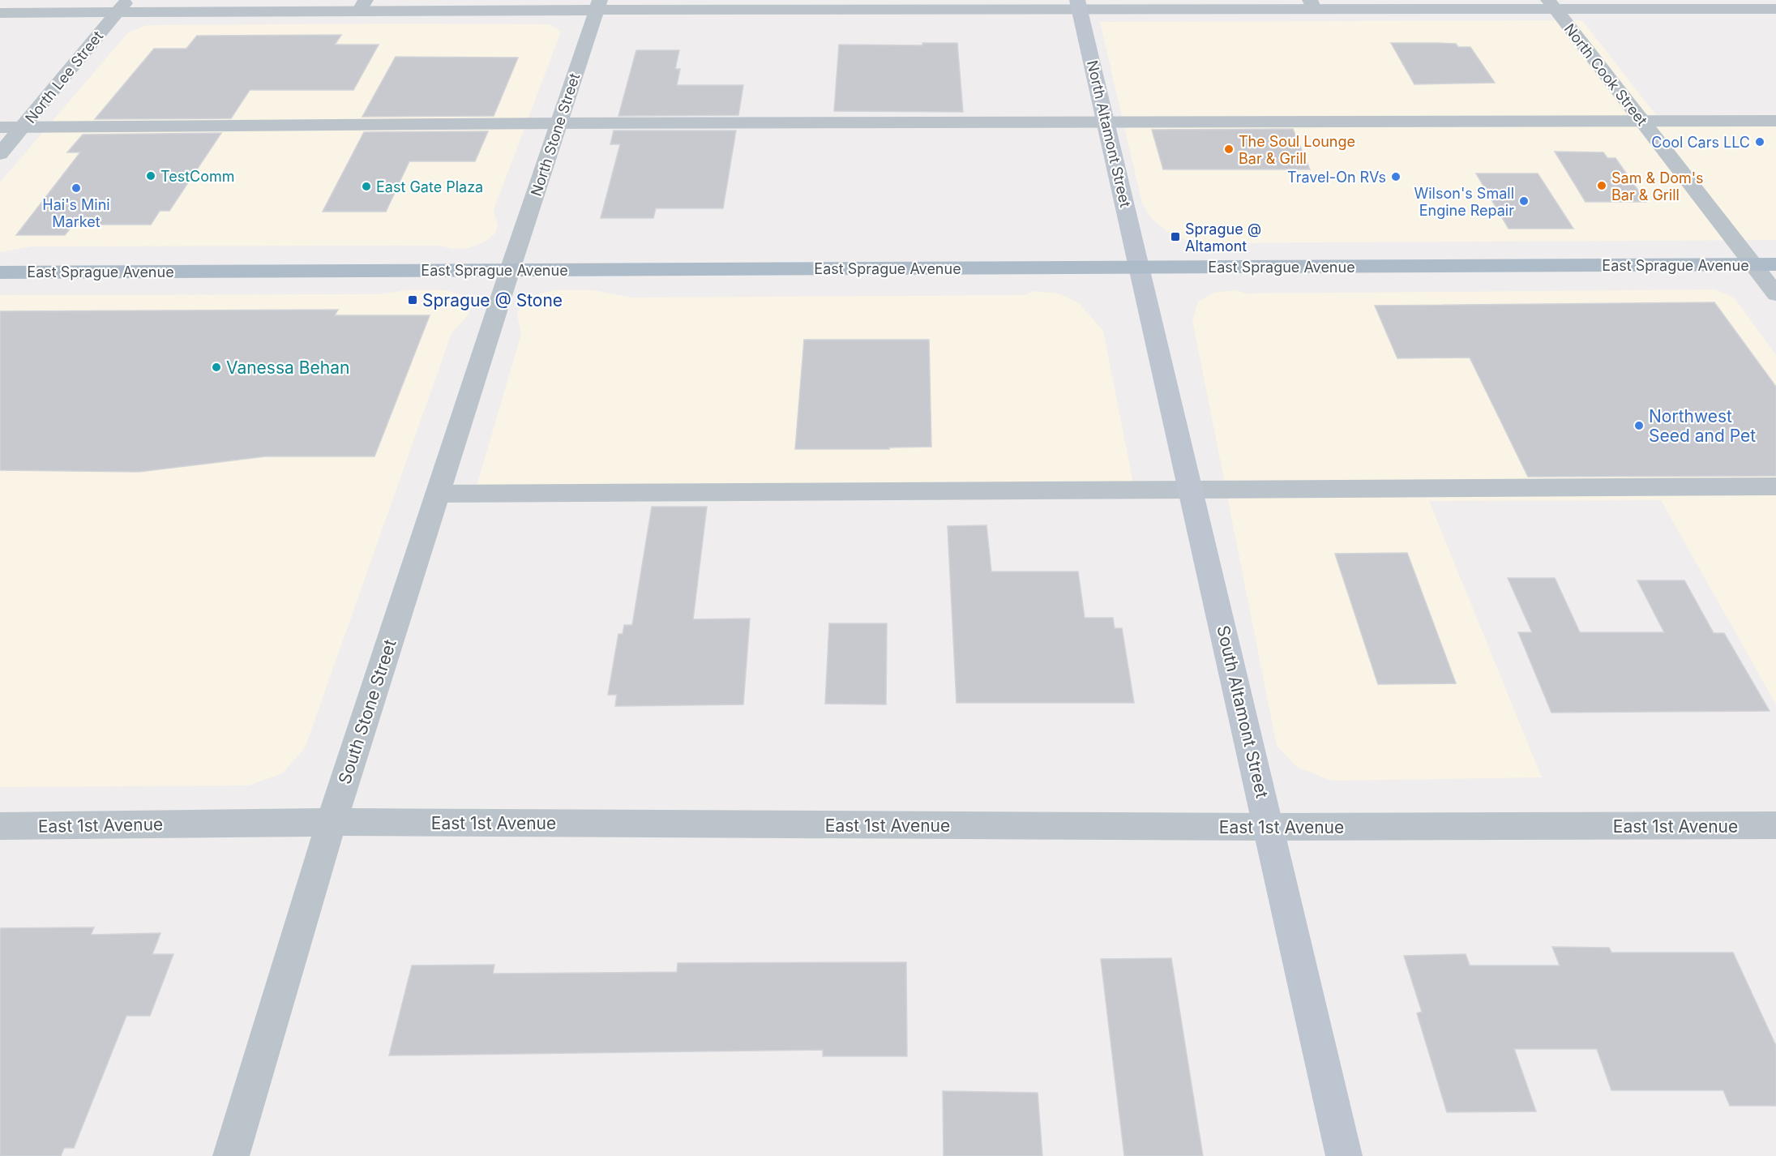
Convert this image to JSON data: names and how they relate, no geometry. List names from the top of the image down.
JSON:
{
  "streets": {
    "main road": ["East Sprague Avenue"],
    "street": [
      "North Cook Street",
      "North Lee Street",
      "North Altamont Street",
      "North Stone Street",
      "South Stone Street",
      "South Altamont Street",
      "East 1st Avenue"
    ]
  },
  "crossings": [
    ["North Cook Street", "East Sprague Avenue"],
    ["North Altamont Street", "East Sprague Avenue"],
    ["North Altamont Street", "South Altamont Street"],
    ["North Stone Street", "East Sprague Avenue"],
    ["North Stone Street", "South Stone Street"],
    ["East Sprague Avenue", "South Stone Street"],
    ["East Sprague Avenue", "South Altamont Street"],
    ["South Stone Street", "East 1st Avenue"],
    ["South Altamont Street", "East 1st Avenue"]
  ],
  "places": {
    "other": [
      "Cool Cars LLC",
      "The Soul Lounge Bar & Grill",
      "TestComm",
      "Travel-On RVs",
      "Sam & Dom's Bar & Grill",
      "East Gate Plaza",
      "Hai's Mini Market",
      "Wilson's Small Engine Repair",
      "Vanessa Behan",
      "Northwest Seed and Pet"
    ],
    "transit": ["Sprague @ Altamont", "Sprague @ Stone"]
  }
}
